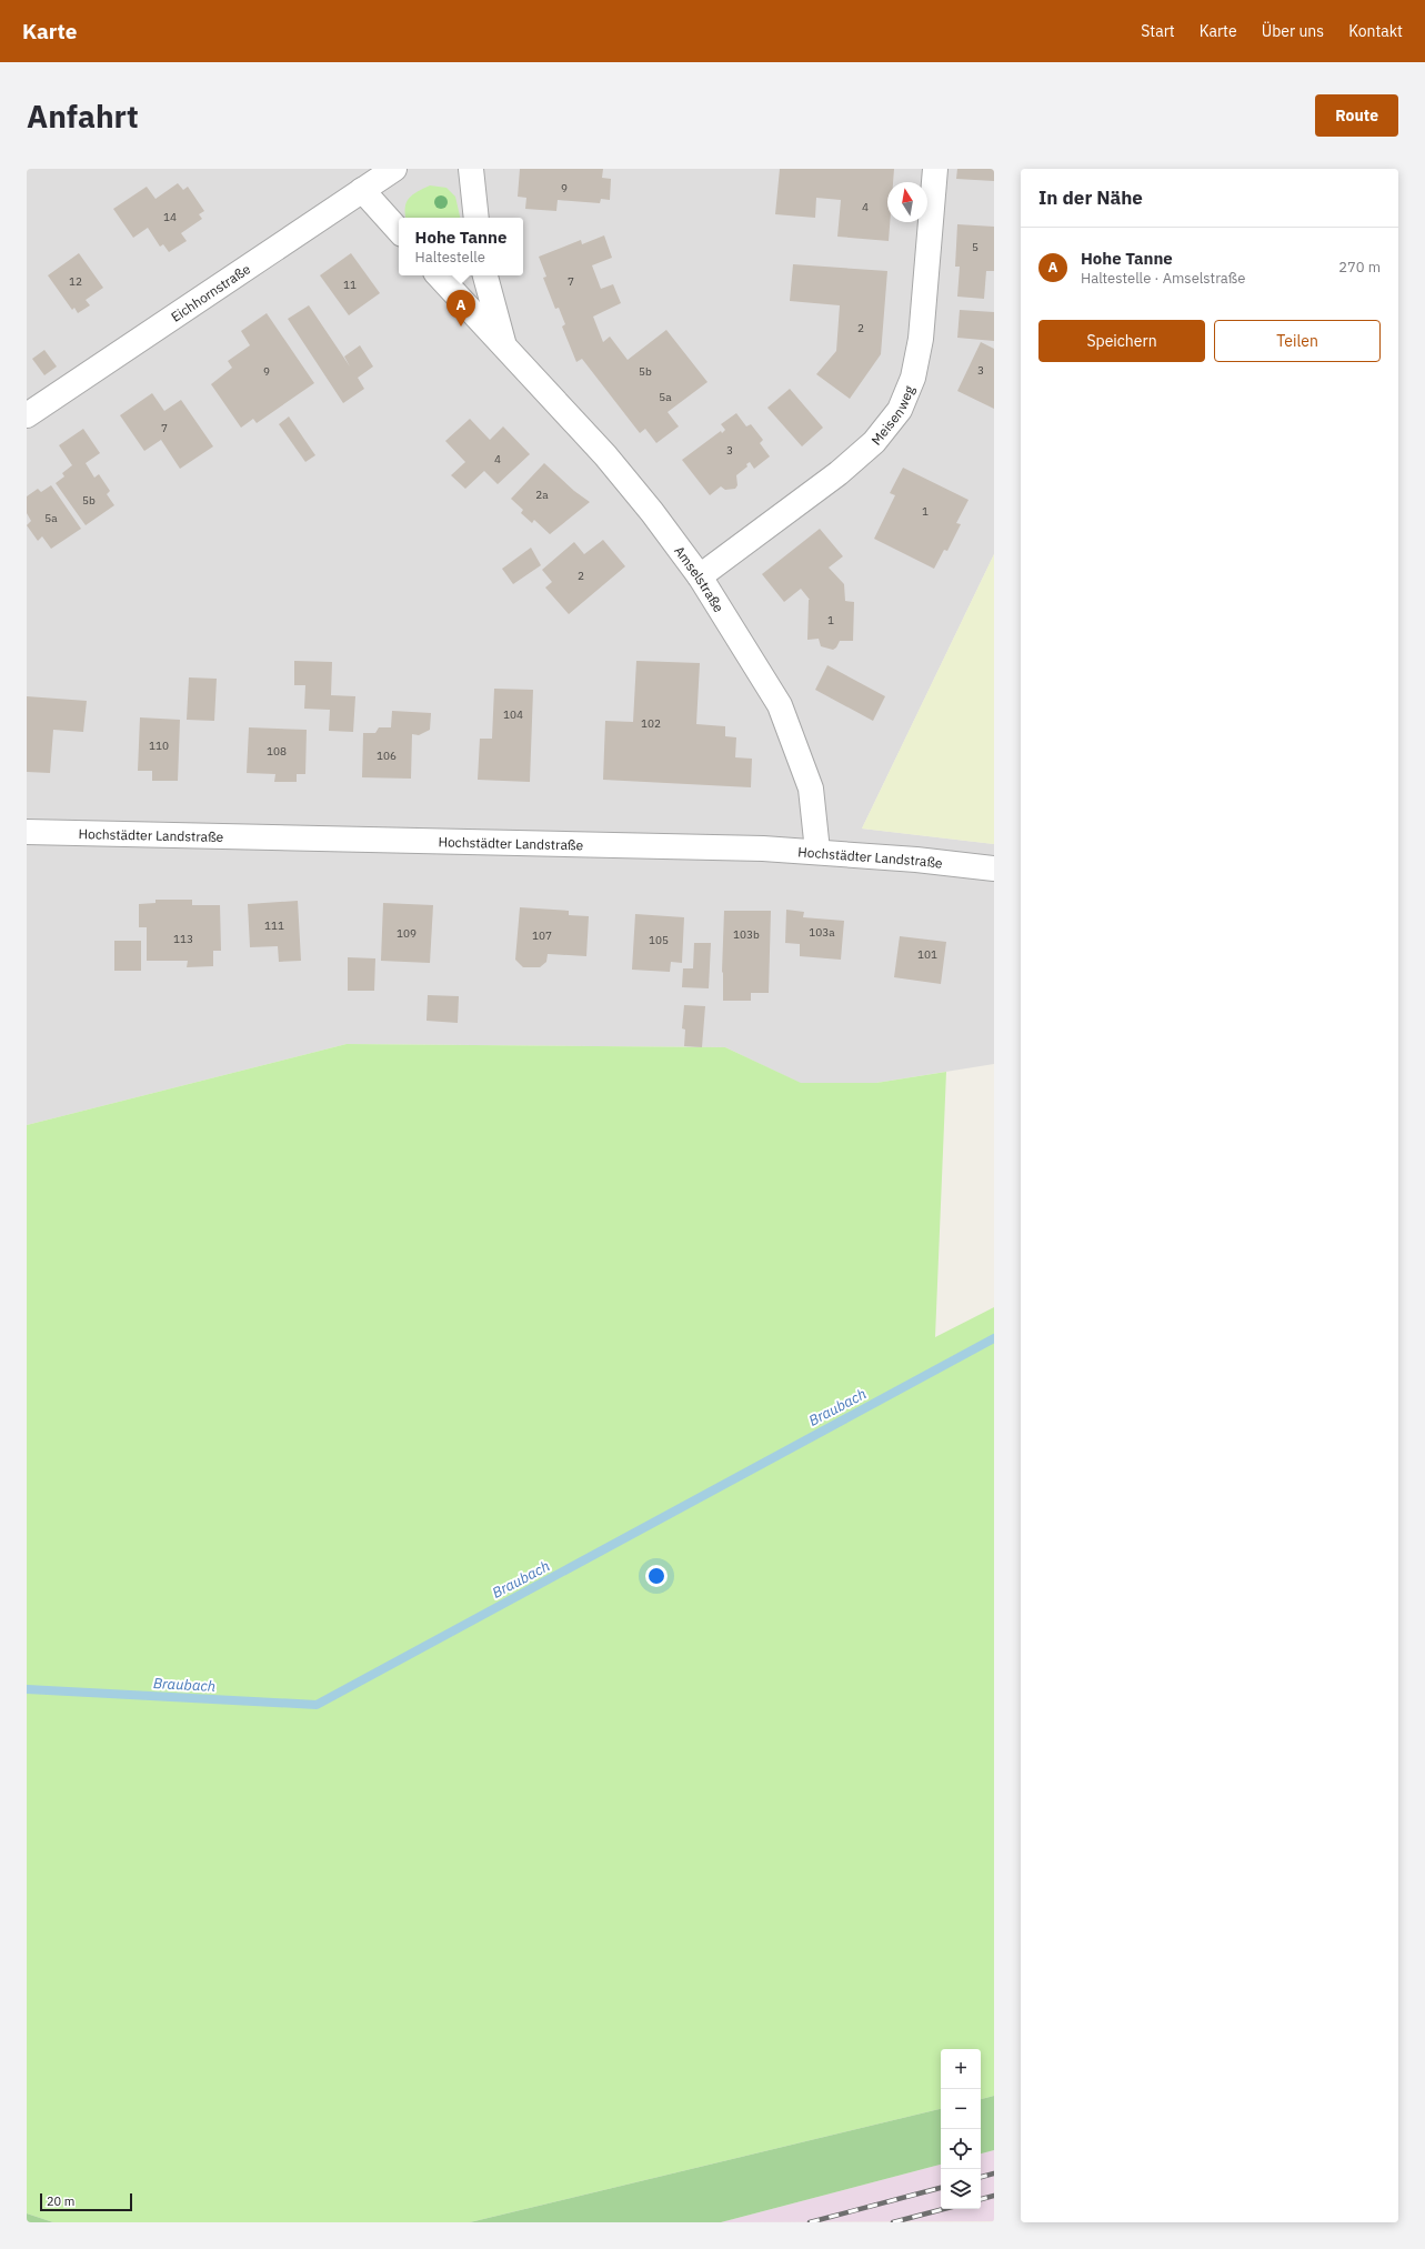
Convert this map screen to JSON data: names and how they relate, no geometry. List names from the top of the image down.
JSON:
{
  "streets": {
    "street": [
      "Eichhornstraße",
      "Meisenweg",
      "Amselstraße",
      "Hochstädter Landstraße"
    ]
  },
  "crossings": [
    ["Meisenweg", "Amselstraße"],
    ["Amselstraße", "Hochstädter Landstraße"]
  ],
  "water": ["Braubach"],
  "house_numbers": [
    "9",
    "4",
    "14",
    "5",
    "12",
    "7",
    "11",
    "2",
    "3",
    "9",
    "5b",
    "5a",
    "7",
    "3",
    "4",
    "2a",
    "5b",
    "1",
    "5a",
    "2",
    "1",
    "104",
    "102",
    "110",
    "108",
    "106",
    "111",
    "103a",
    "109",
    "103b",
    "107",
    "113",
    "105",
    "101"
  ],
  "scale_bar": "20 m",
  "north": "top",
  "page": {
    "header": "Karte",
    "nav": [
      "Start",
      "Karte",
      "Über uns",
      "Kontakt"
    ],
    "buttons": [
      "Route",
      ["Speichern", "Teilen"]
    ],
    "title": "Anfahrt",
    "heading": "In der Nähe",
    "popup": ["Hohe Tanne", "Haltestelle"],
    "list": [
      {
        "mark": "A",
        "name": "Hohe Tanne",
        "note": "Haltestelle · Amselstraße",
        "value": "270 m"
      }
    ],
    "pins": "A",
    "map_buttons": ["+", "−"],
    "scale": "20 m"
  }
}
